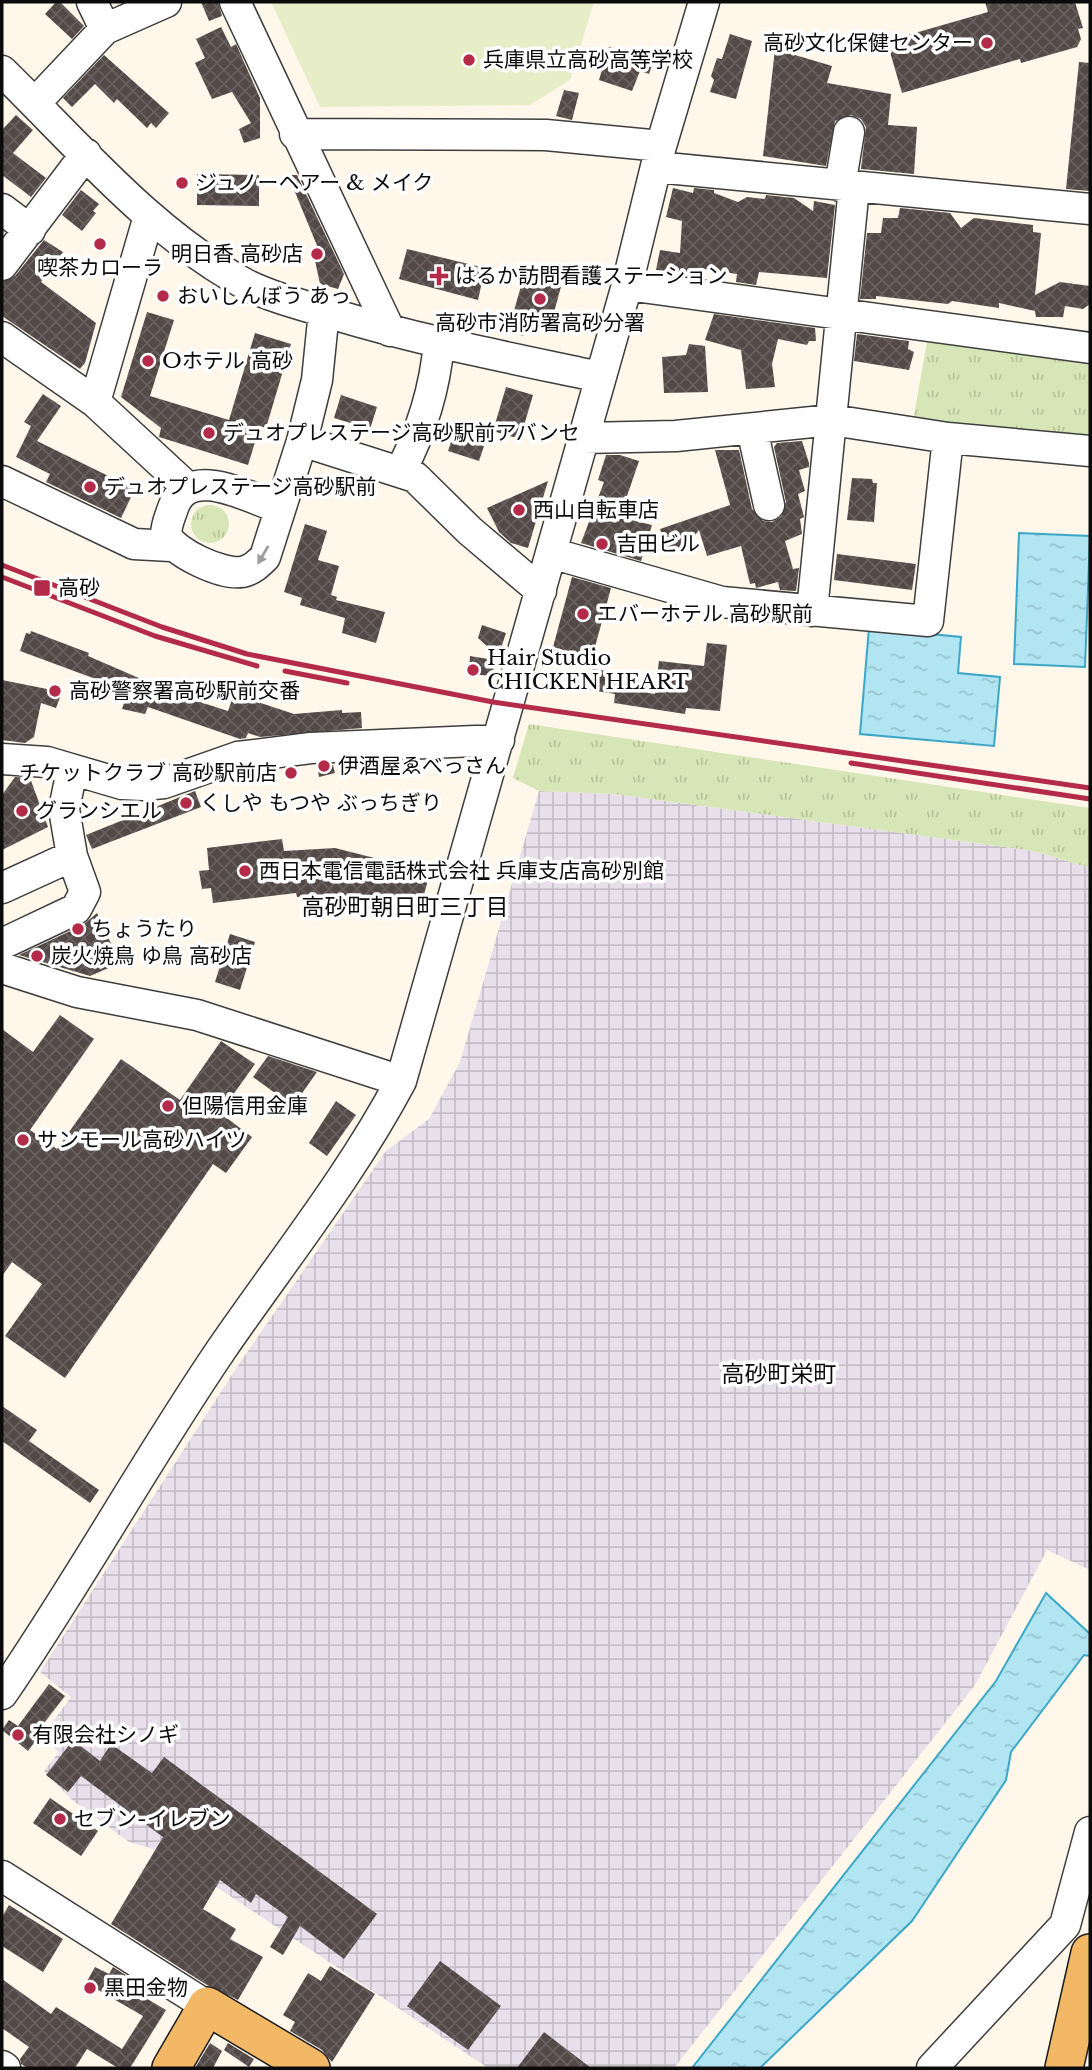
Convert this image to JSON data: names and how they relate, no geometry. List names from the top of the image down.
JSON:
{
  "districts": ["高砂町朝日町三丁目", "高砂町栄町"],
  "places": {
    "other": [
      "高砂文化保健センター",
      "兵庫県立高砂高等学校",
      "ジュノーヘアー & メイク",
      "喫茶カローラ",
      "明日香 高砂店",
      "おいしんぼう あっ",
      "高砂市消防署高砂分署",
      "Oホテル 高砂",
      "デュオプレステージ高砂駅前アバンセ",
      "デュオプレステージ高砂駅前",
      "西山自転車店",
      "吉田ビル",
      "エバーホテル 高砂駅前",
      "Hair Studio CHICKEN HEART",
      "高砂警察署高砂駅前交番",
      "伊酒屋ゑべっさん",
      "チケットクラブ 高砂駅前店",
      "くしや もつや ぶっちぎり",
      "グランシエル",
      "西日本電信電話株式会社 兵庫支店高砂別館",
      "ちょうたり",
      "炭火焼鳥 ゆ鳥 高砂店",
      "但陽信用金庫",
      "サンモール高砂ハイツ",
      "有限会社シノギ",
      "セブン-イレブン",
      "黒田金物"
    ],
    "health": ["はるか訪問看護ステーション"],
    "transit": ["高砂"]
  }
}
